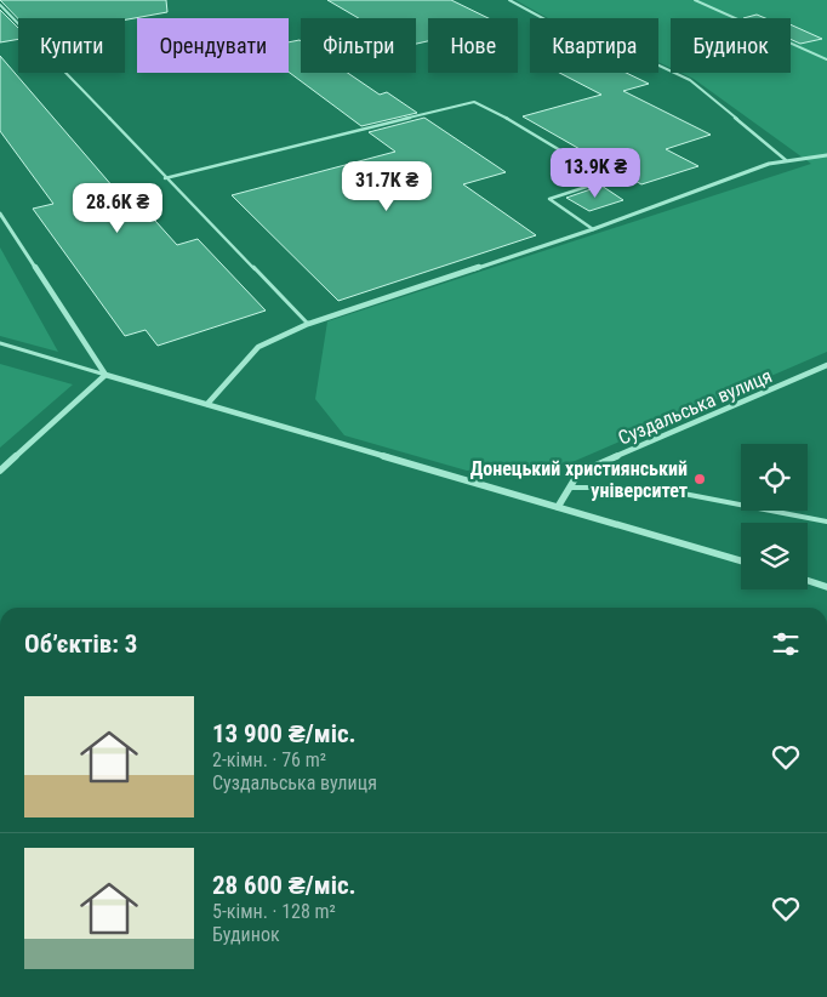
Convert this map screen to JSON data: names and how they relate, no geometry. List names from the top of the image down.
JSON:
{
  "streets": {
    "street": ["Суздальська вулиця"]
  },
  "places": ["Донецький християнський університет"],
  "page": {
    "chip": [
      "Купити",
      "Орендувати",
      "Фільтри",
      "Нове",
      "Квартира",
      "Будинок"
    ],
    "price": ["13.9K ₴", "31.7K ₴", "28.6K ₴"],
    "heading": "Об’єктів: 3",
    "list": [
      {
        "name": "13 900 ₴/міс.",
        "note": "2-кімн. · 76 m² · Суздальська вулиця"
      },
      {
        "name": "28 600 ₴/міс.",
        "note": "5-кімн. · 128 m² · Будинок"
      }
    ]
  }
}
